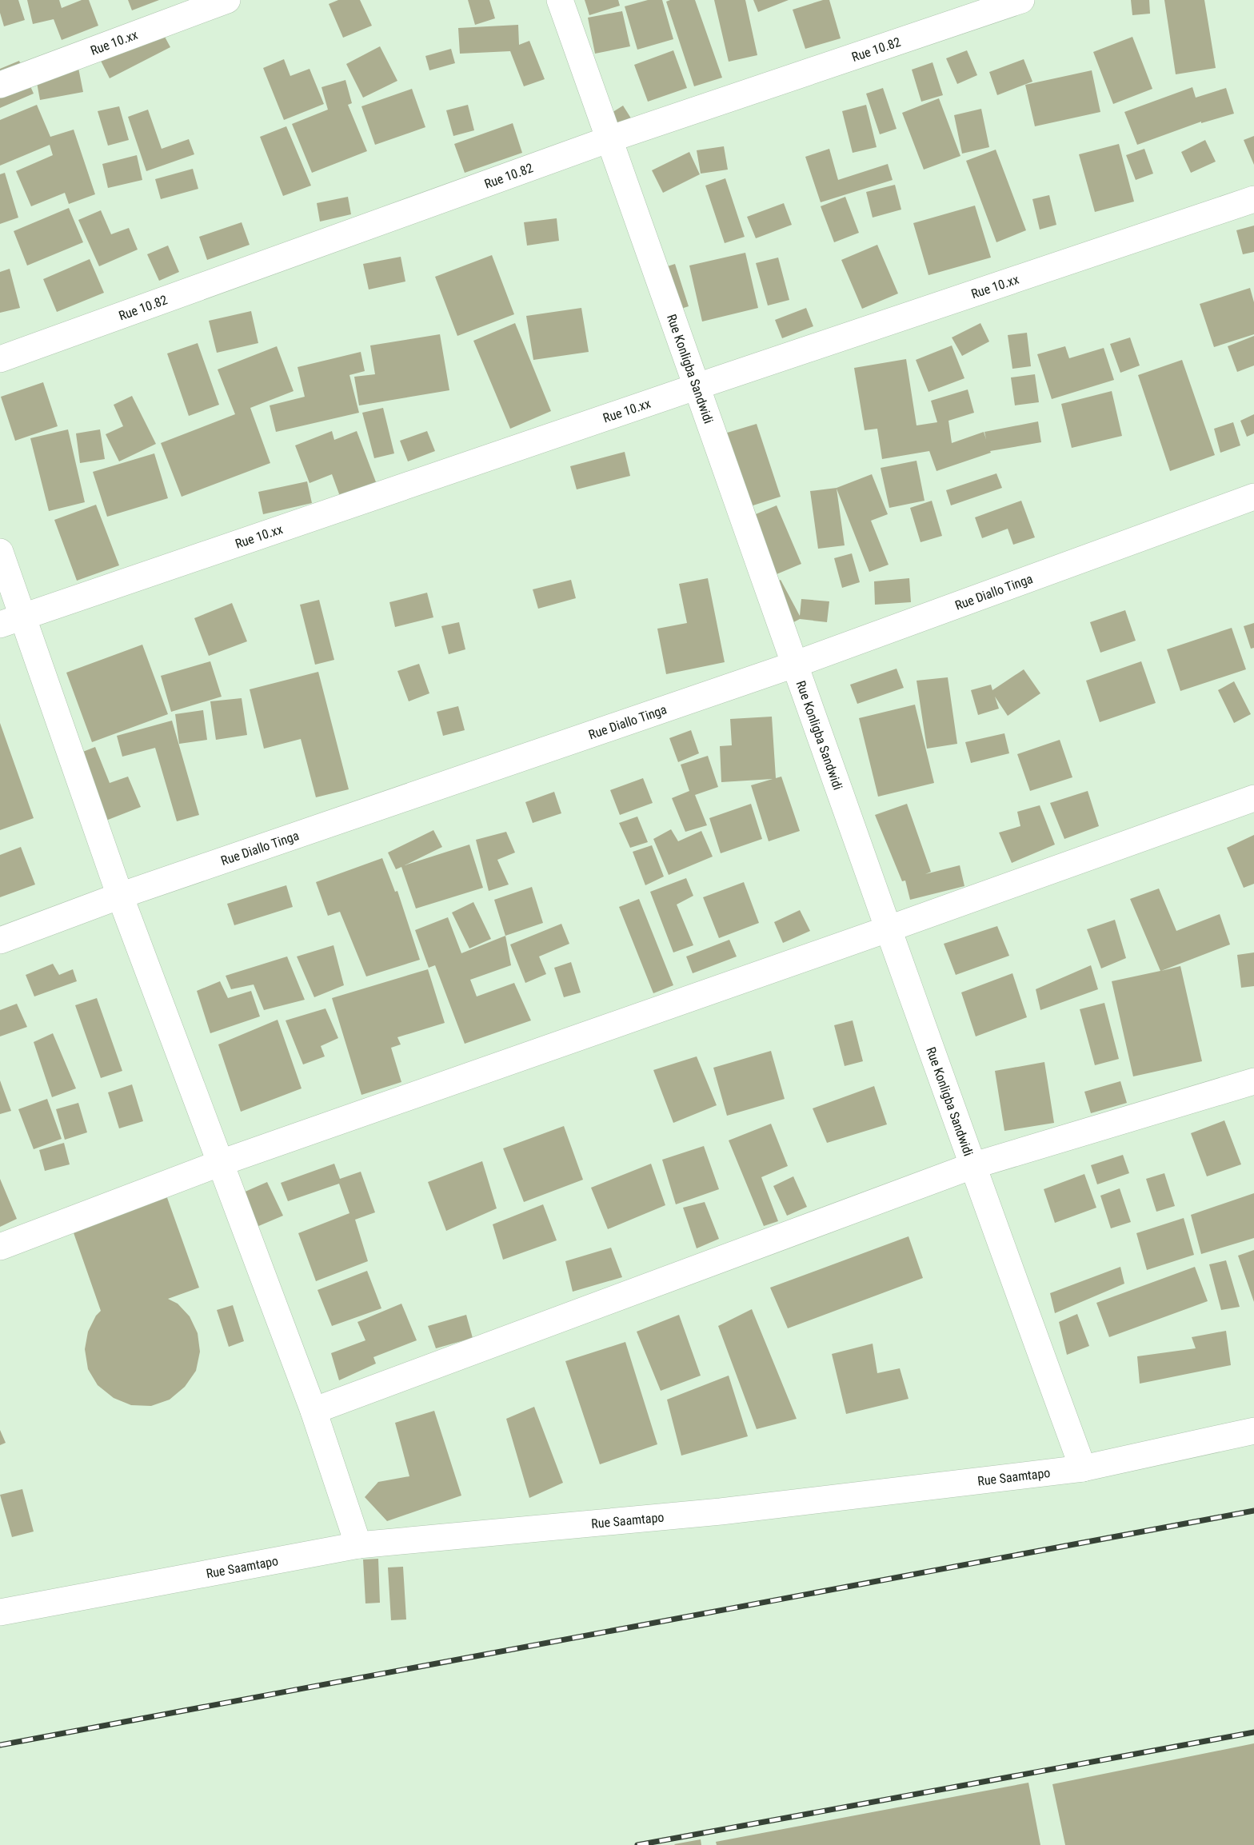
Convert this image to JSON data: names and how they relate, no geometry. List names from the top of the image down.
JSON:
{
  "streets": {
    "street": [
      "Rue 10.xx",
      "Rue 10.82",
      "Rue Konligba Sandwidi",
      "Rue Diallo Tinga",
      "Rue Saamtapo"
    ]
  },
  "crossings": [
    ["Rue 10.xx", "Rue Konligba Sandwidi"],
    ["Rue 10.82", "Rue Konligba Sandwidi"],
    ["Rue Konligba Sandwidi", "Rue Diallo Tinga"],
    ["Rue Konligba Sandwidi", "Rue Saamtapo"]
  ]
}
